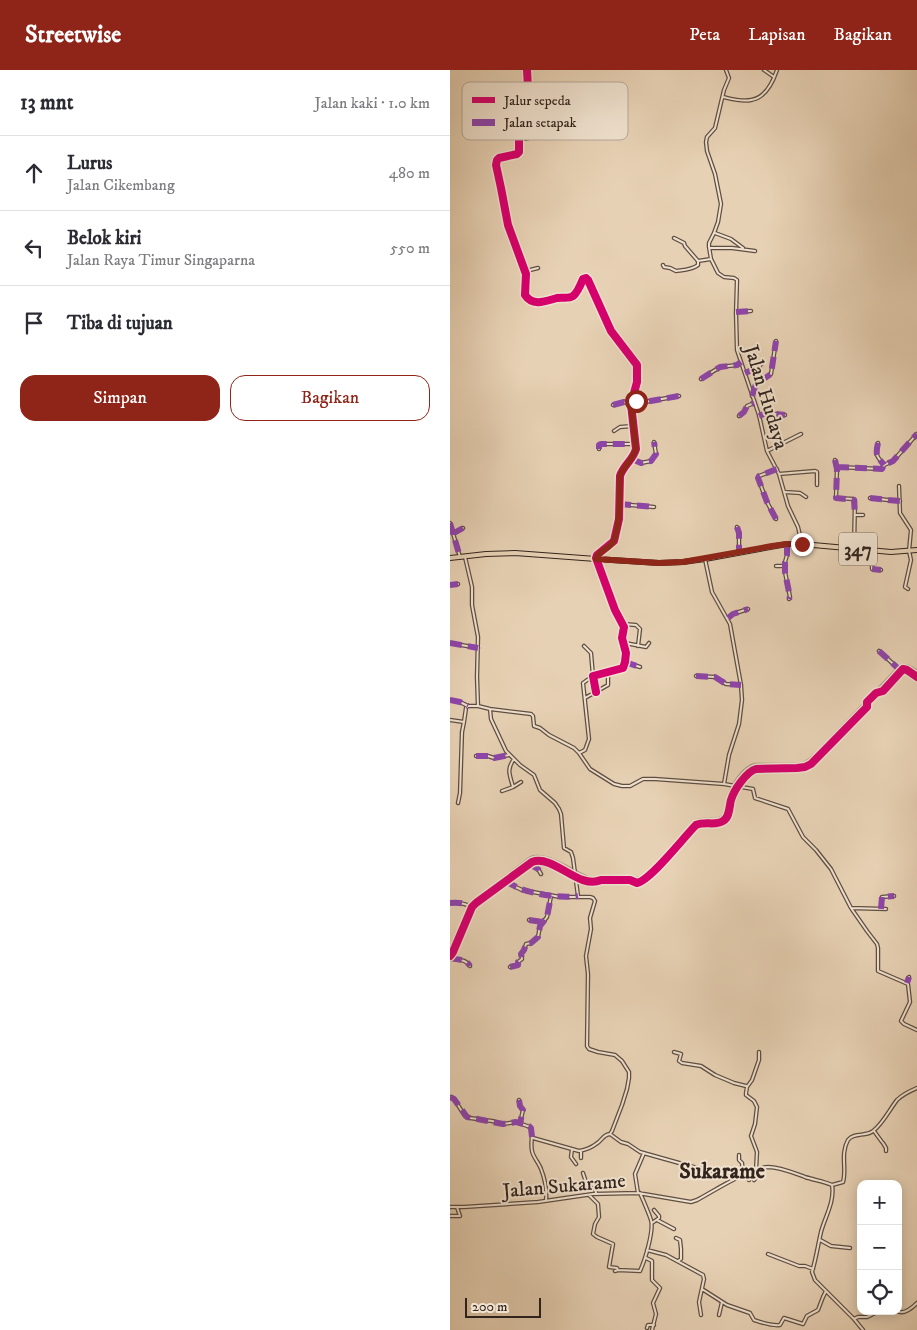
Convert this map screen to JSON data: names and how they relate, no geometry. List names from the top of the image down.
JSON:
{
  "streets": {
    "main road": ["347"],
    "street": ["Jalan Hudaya", "Jalan Sukarame"]
  },
  "crossings": [
    ["Jalan Hudaya", "347"]
  ],
  "districts": ["Sukarame"],
  "legend": ["Jalur sepeda", "Jalan setapak"],
  "scale_bar": "200 m",
  "page": {
    "header": "Streetwise",
    "nav": ["Peta", "Lapisan", "Bagikan"],
    "heading": ["13 mnt", "Jalan kaki · 1.0 km"],
    "list": [
      ["Lurus", "Jalan Cikembang", "480 m"],
      ["Belok kiri", "Jalan Raya Timur Singaparna", "550 m"],
      "Tiba di tujuan"
    ],
    "buttons": ["Simpan", "Bagikan"],
    "map_buttons": ["+", "−"],
    "scale": "200 m"
  }
}
